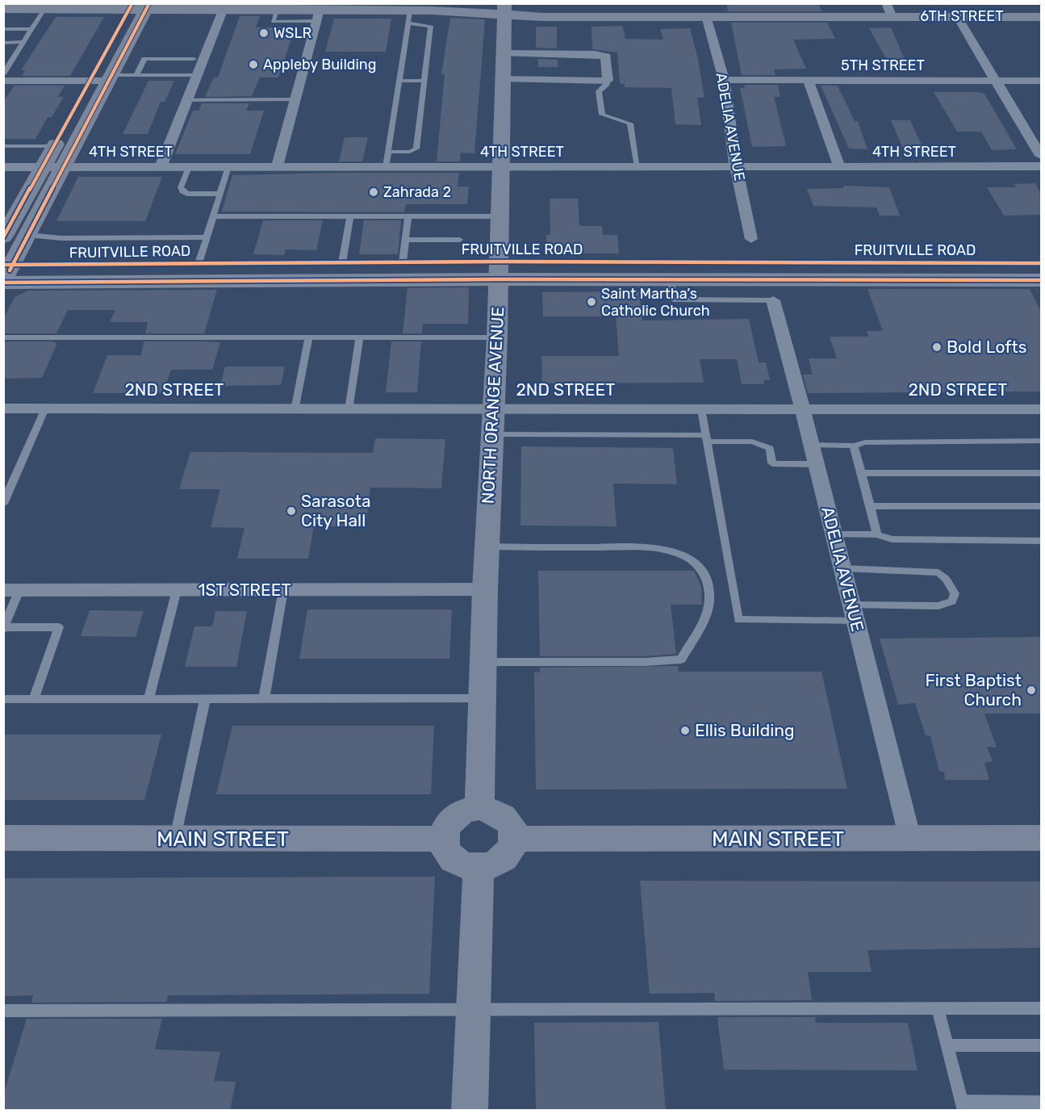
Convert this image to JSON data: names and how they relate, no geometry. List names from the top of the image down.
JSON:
{
  "streets": {
    "main road": ["FRUITVILLE ROAD"],
    "street": [
      "6TH STREET",
      "5TH STREET",
      "ADELIA AVENUE",
      "4TH STREET",
      "2ND STREET",
      "NORTH ORANGE AVENUE",
      "1ST STREET",
      "MAIN STREET"
    ]
  },
  "crossings": [
    ["6TH STREET", "ADELIA AVENUE"],
    ["6TH STREET", "NORTH ORANGE AVENUE"],
    ["5TH STREET", "ADELIA AVENUE"],
    ["ADELIA AVENUE", "4TH STREET"],
    ["ADELIA AVENUE", "2ND STREET"],
    ["ADELIA AVENUE", "MAIN STREET"],
    ["4TH STREET", "NORTH ORANGE AVENUE"],
    ["FRUITVILLE ROAD", "NORTH ORANGE AVENUE"],
    ["2ND STREET", "NORTH ORANGE AVENUE"],
    ["NORTH ORANGE AVENUE", "1ST STREET"],
    ["NORTH ORANGE AVENUE", "MAIN STREET"]
  ],
  "places": [
    "WSLR",
    "Appleby Building",
    "Zahrada 2",
    "Saint Martha’s Catholic Church",
    "Bold Lofts",
    "Sarasota City Hall",
    "First Baptist Church",
    "Ellis Building"
  ]
}
